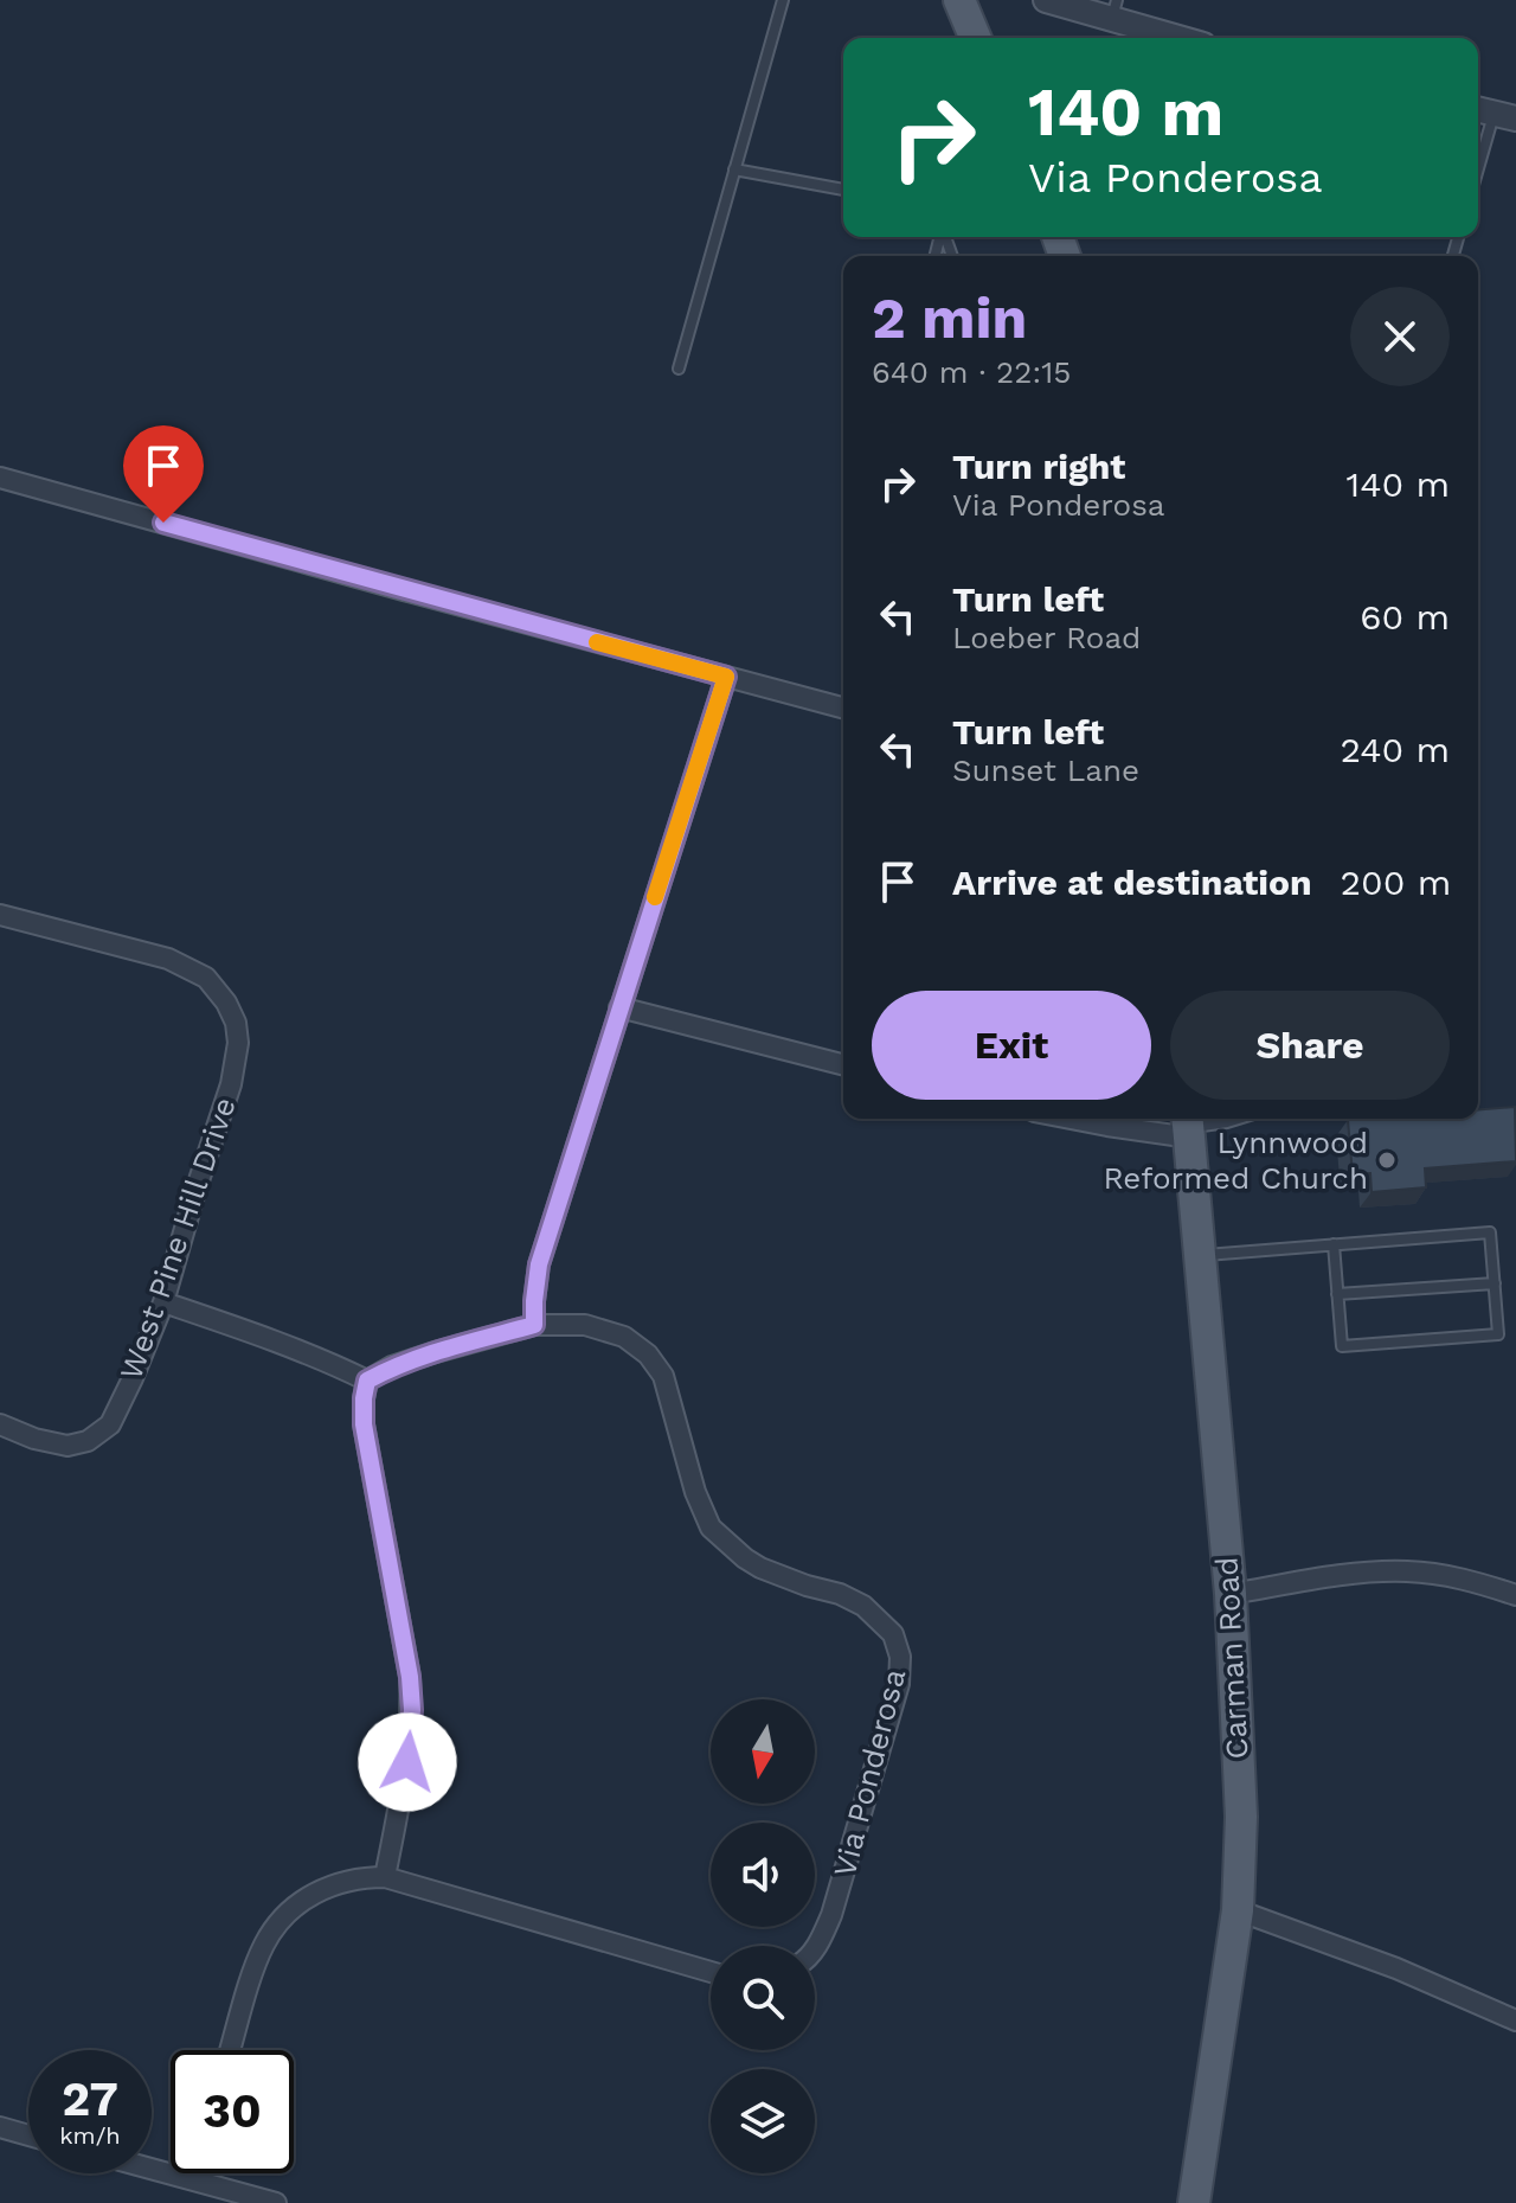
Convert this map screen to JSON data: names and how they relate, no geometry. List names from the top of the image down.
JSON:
{
  "streets": {
    "main road": ["Carman Road"],
    "street": ["West Pine Hill Drive", "Via Ponderosa"]
  },
  "places": ["Lynnwood Reformed Church"],
  "north": "bottom",
  "page": {
    "turn": ["140 m", "Via Ponderosa"],
    "heading": ["2 min", "640 m · 22:15"],
    "list": [
      {
        "name": "Turn right",
        "note": "Via Ponderosa",
        "value": "140 m"
      },
      {
        "name": "Turn left",
        "note": "Loeber Road",
        "value": "60 m"
      },
      {
        "name": "Turn left",
        "note": "Sunset Lane",
        "value": "240 m"
      },
      {
        "name": "Arrive at destination",
        "value": "200 m"
      }
    ],
    "buttons": ["Exit", "Share"],
    "speed": "27 km/h",
    "limit": "30"
  }
}
